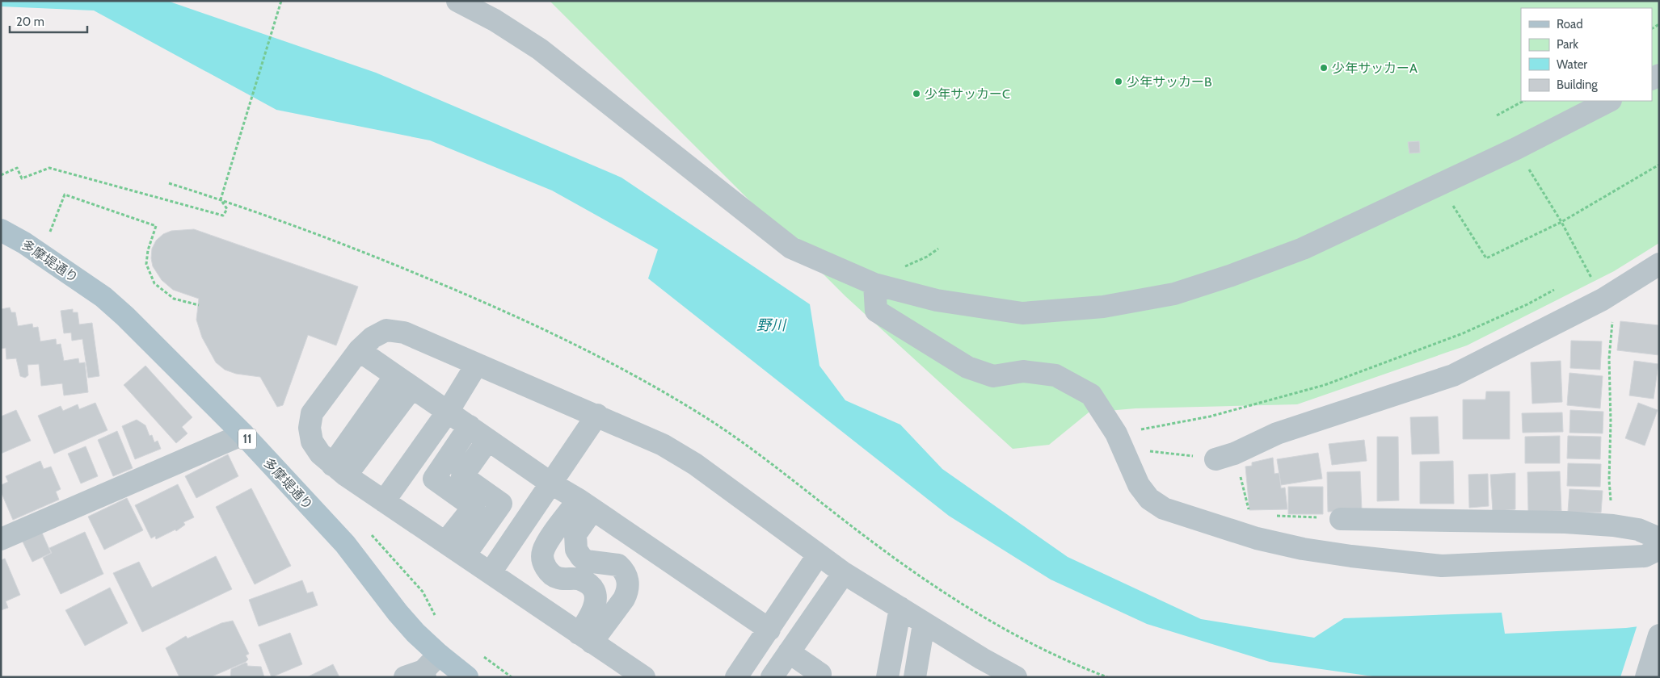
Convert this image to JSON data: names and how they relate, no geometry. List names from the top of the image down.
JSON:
{
  "streets": {
    "main road": ["多摩堤通り", "11"]
  },
  "water": ["野川"],
  "places": ["少年サッカーA", "少年サッカーB", "少年サッカーC"],
  "legend": [
    "Road",
    "Park",
    "Water",
    "Building"
  ],
  "scale_bar": "20 m"
}
